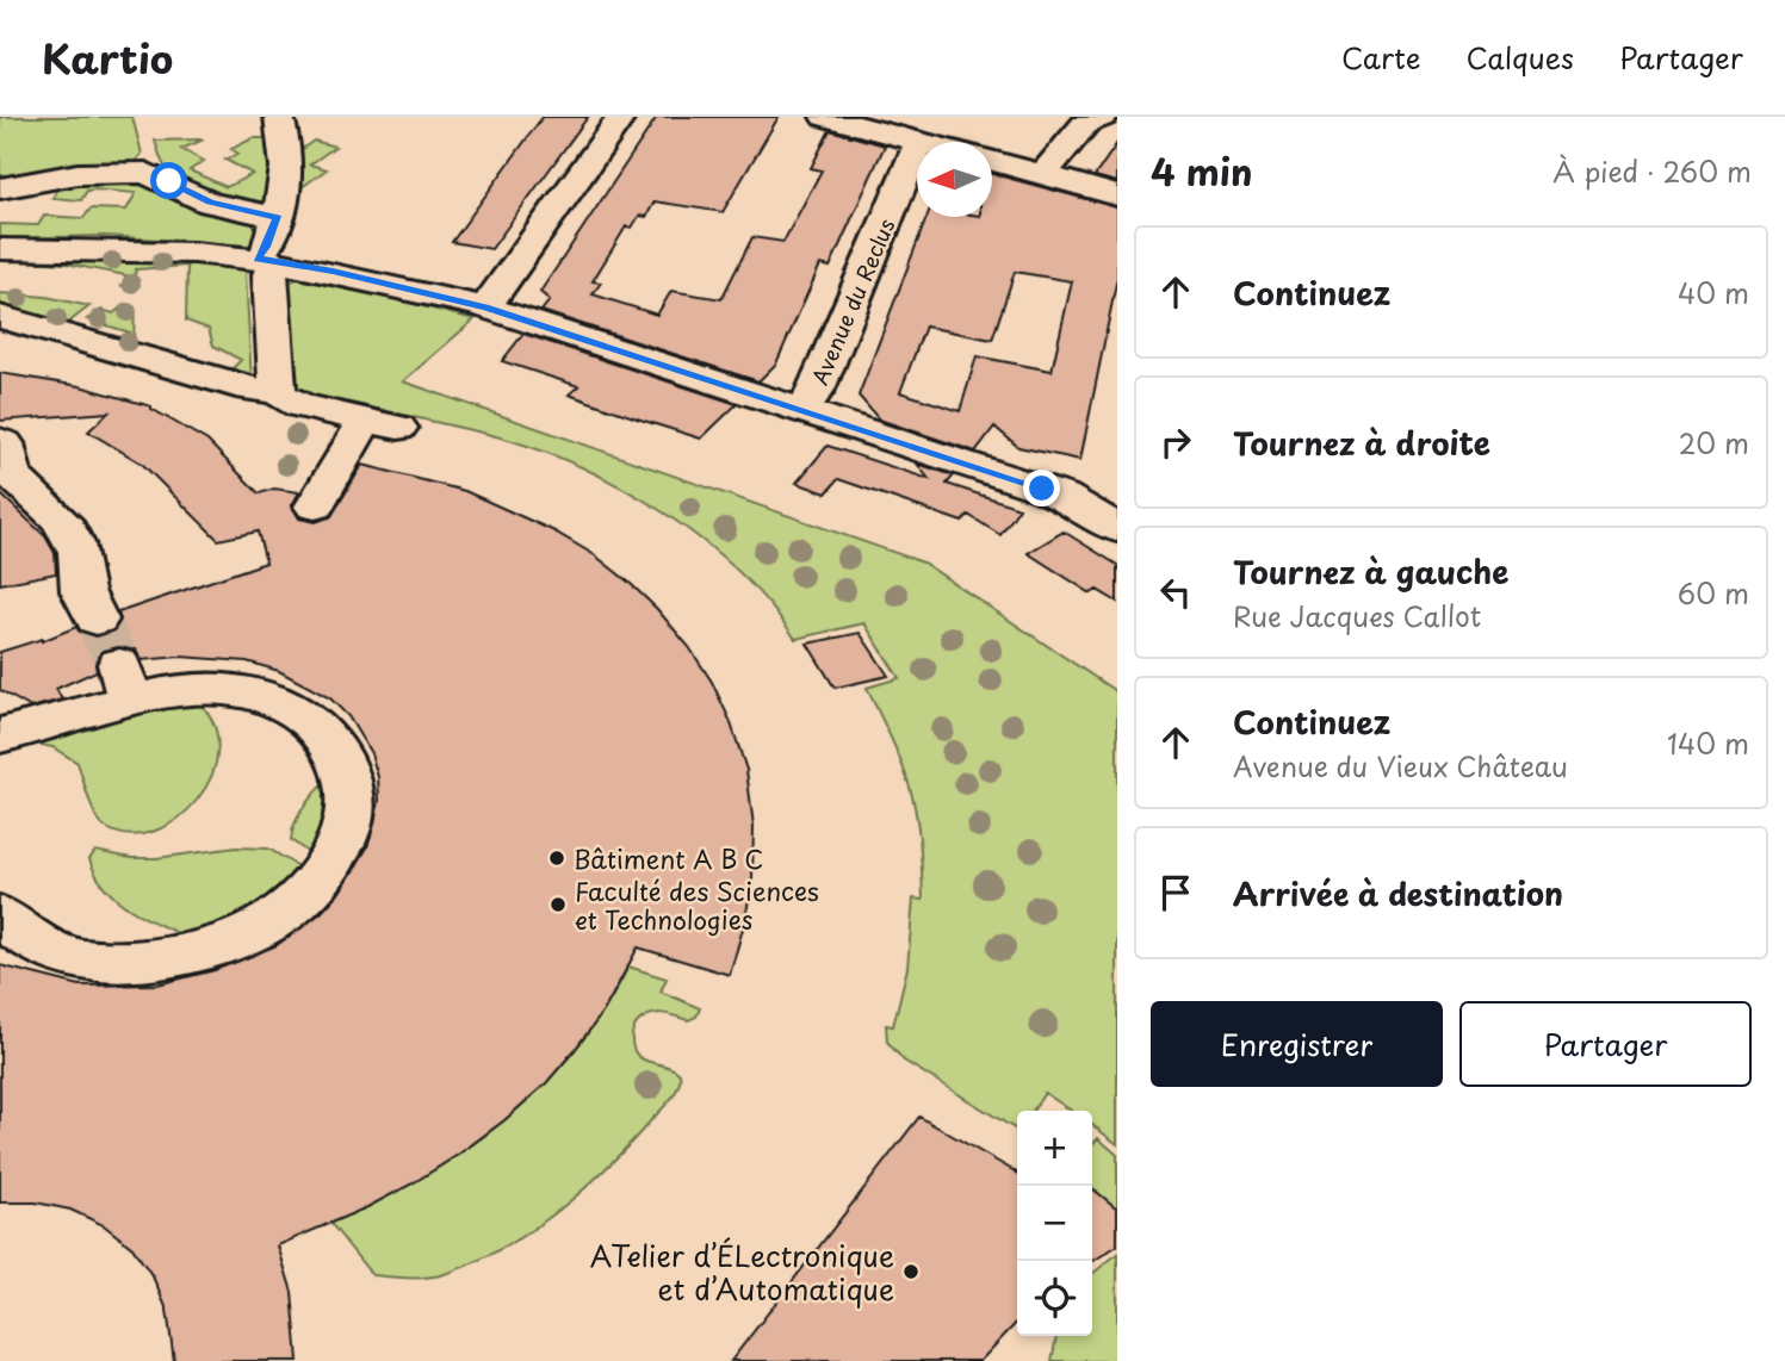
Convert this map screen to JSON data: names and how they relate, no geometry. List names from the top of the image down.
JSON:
{
  "streets": {
    "street": ["Avenue du Reclus"]
  },
  "places": ["Bâtiment A B C", "Faculté des Sciences et Technologies", "ATelier d’ÉLectronique et d’Automatique"],
  "north": "left",
  "page": {
    "header": "Kartio",
    "nav": ["Carte", "Calques", "Partager"],
    "heading": ["4 min", "À pied · 260 m"],
    "list": [
      ["Continuez", "40 m"],
      ["Tournez à droite", "20 m"],
      ["Tournez à gauche", "Rue Jacques Callot", "60 m"],
      ["Continuez", "Avenue du Vieux Château", "140 m"],
      "Arrivée à destination"
    ],
    "buttons": ["Enregistrer", "Partager"],
    "map_buttons": ["+", "−"]
  }
}
